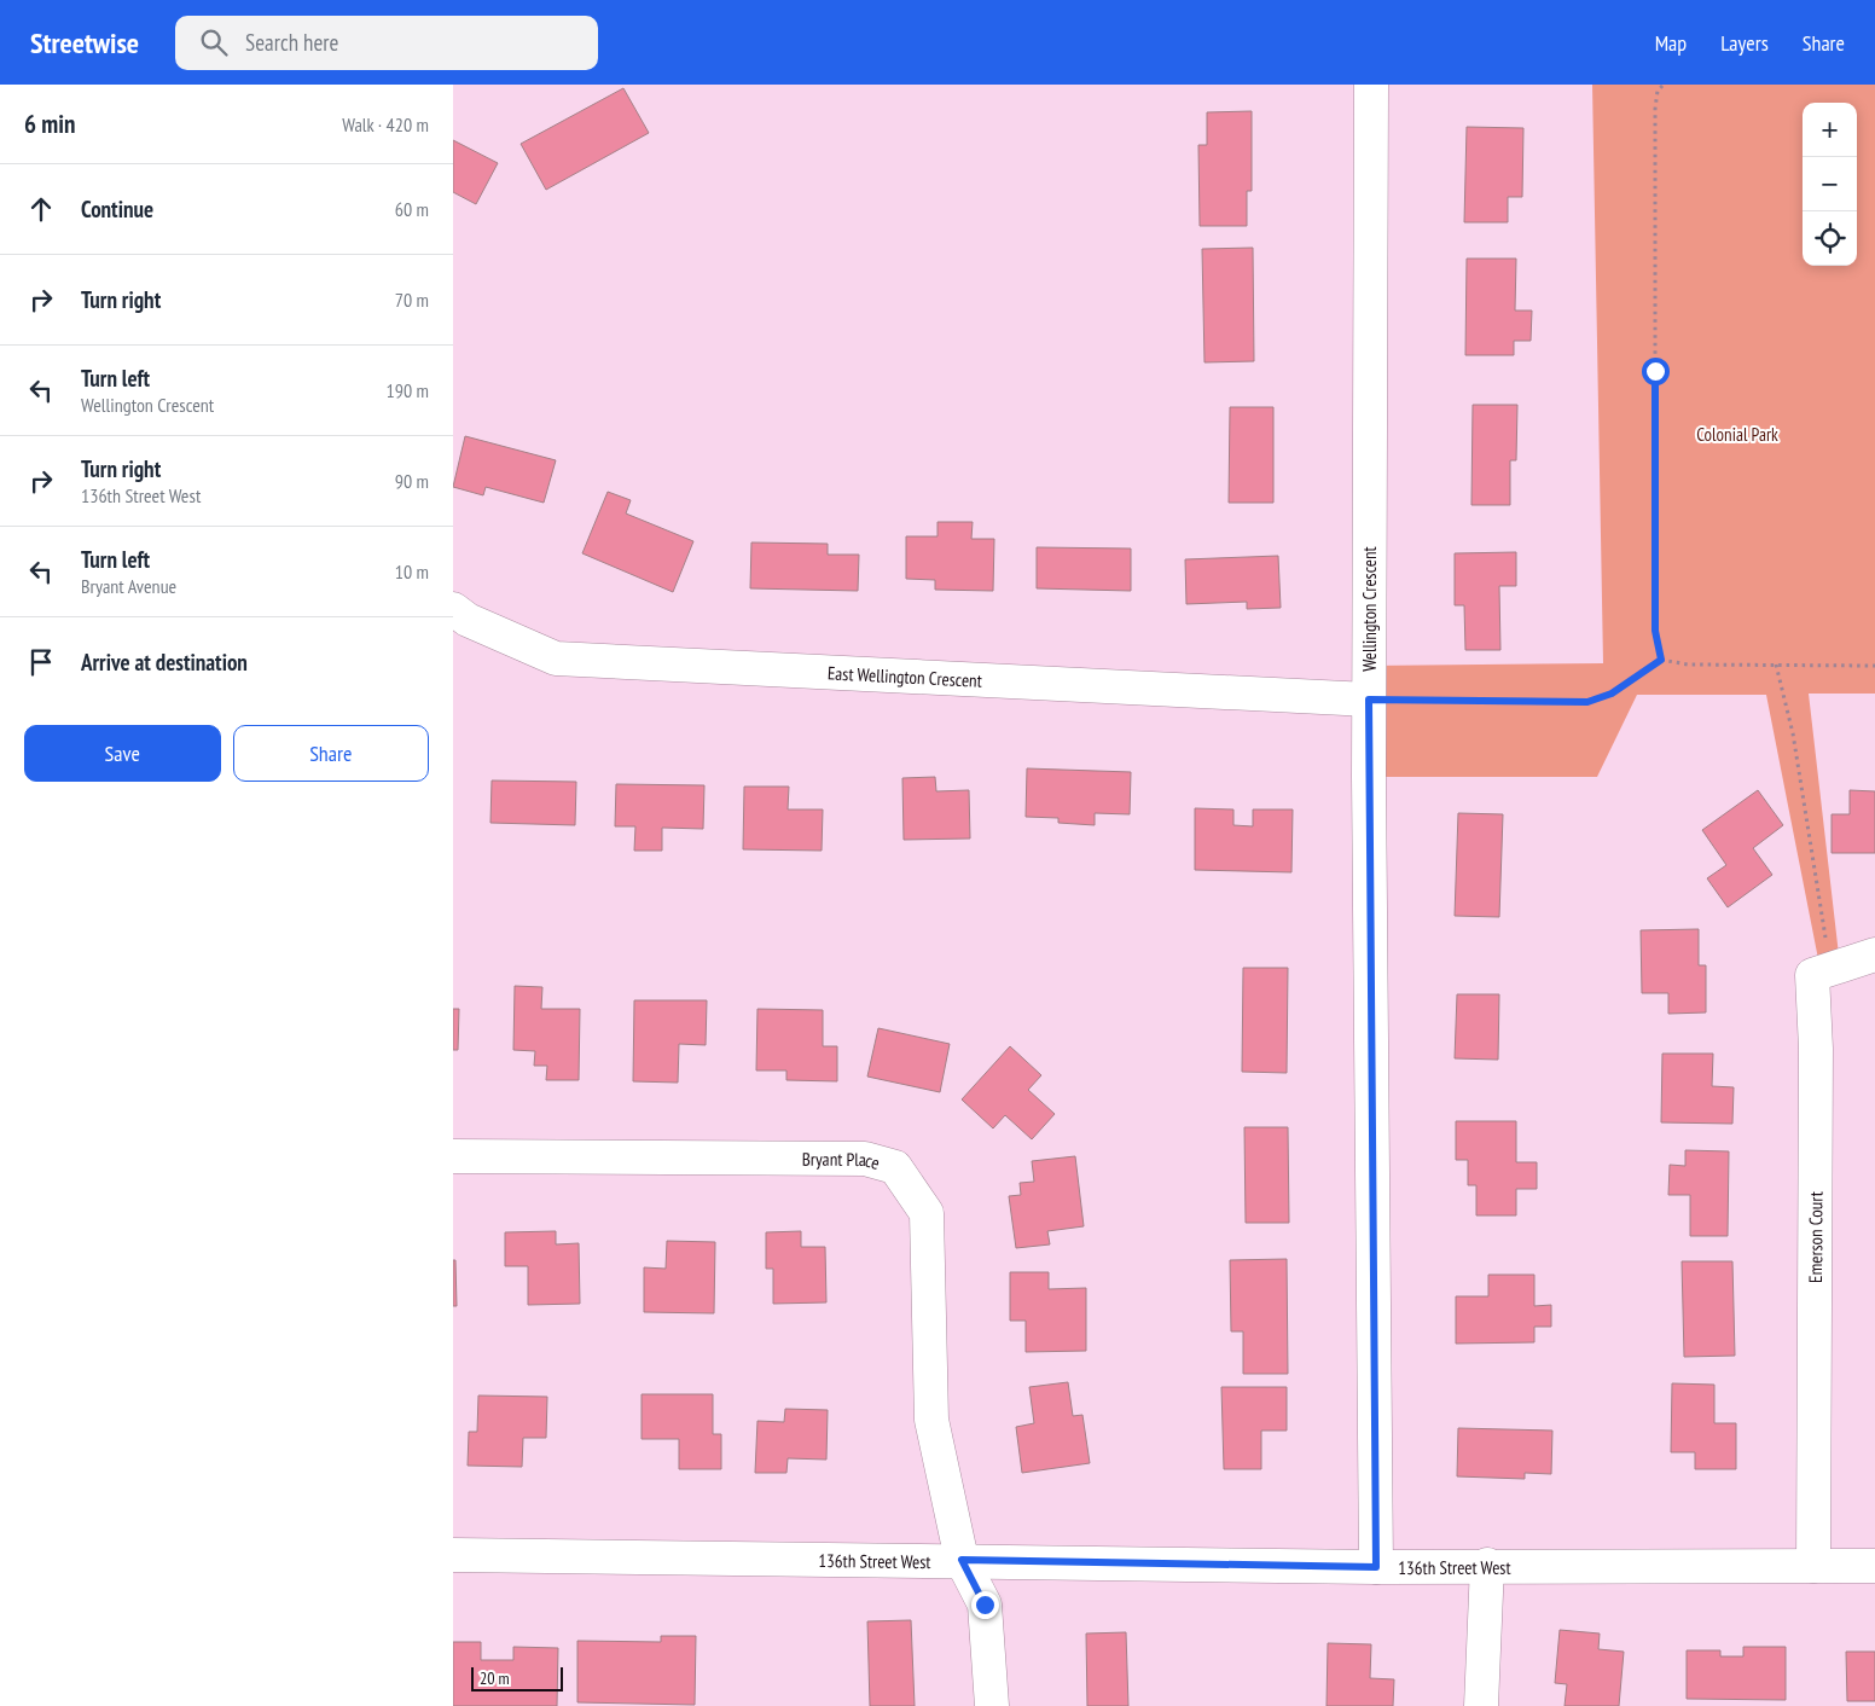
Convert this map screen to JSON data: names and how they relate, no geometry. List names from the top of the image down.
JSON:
{
  "streets": {
    "street": [
      "Wellington Crescent",
      "East Wellington Crescent",
      "Bryant Place",
      "Emerson Court",
      "136th Street West"
    ]
  },
  "crossings": [
    ["Wellington Crescent", "East Wellington Crescent"],
    ["Wellington Crescent", "136th Street West"],
    ["Bryant Place", "136th Street West"],
    ["Emerson Court", "136th Street West"]
  ],
  "parks": ["Colonial Park"],
  "scale_bar": "20 m",
  "page": {
    "header": "Streetwise",
    "search": "Search here",
    "nav": ["Map", "Layers", "Share"],
    "heading": ["6 min", "Walk · 420 m"],
    "map_buttons": ["+", "−"],
    "list": [
      ["Continue", "60 m"],
      ["Turn right", "70 m"],
      ["Turn left", "Wellington Crescent", "190 m"],
      ["Turn right", "136th Street West", "90 m"],
      ["Turn left", "Bryant Avenue", "10 m"],
      "Arrive at destination"
    ],
    "buttons": ["Save", "Share"],
    "scale": "20 m"
  }
}
